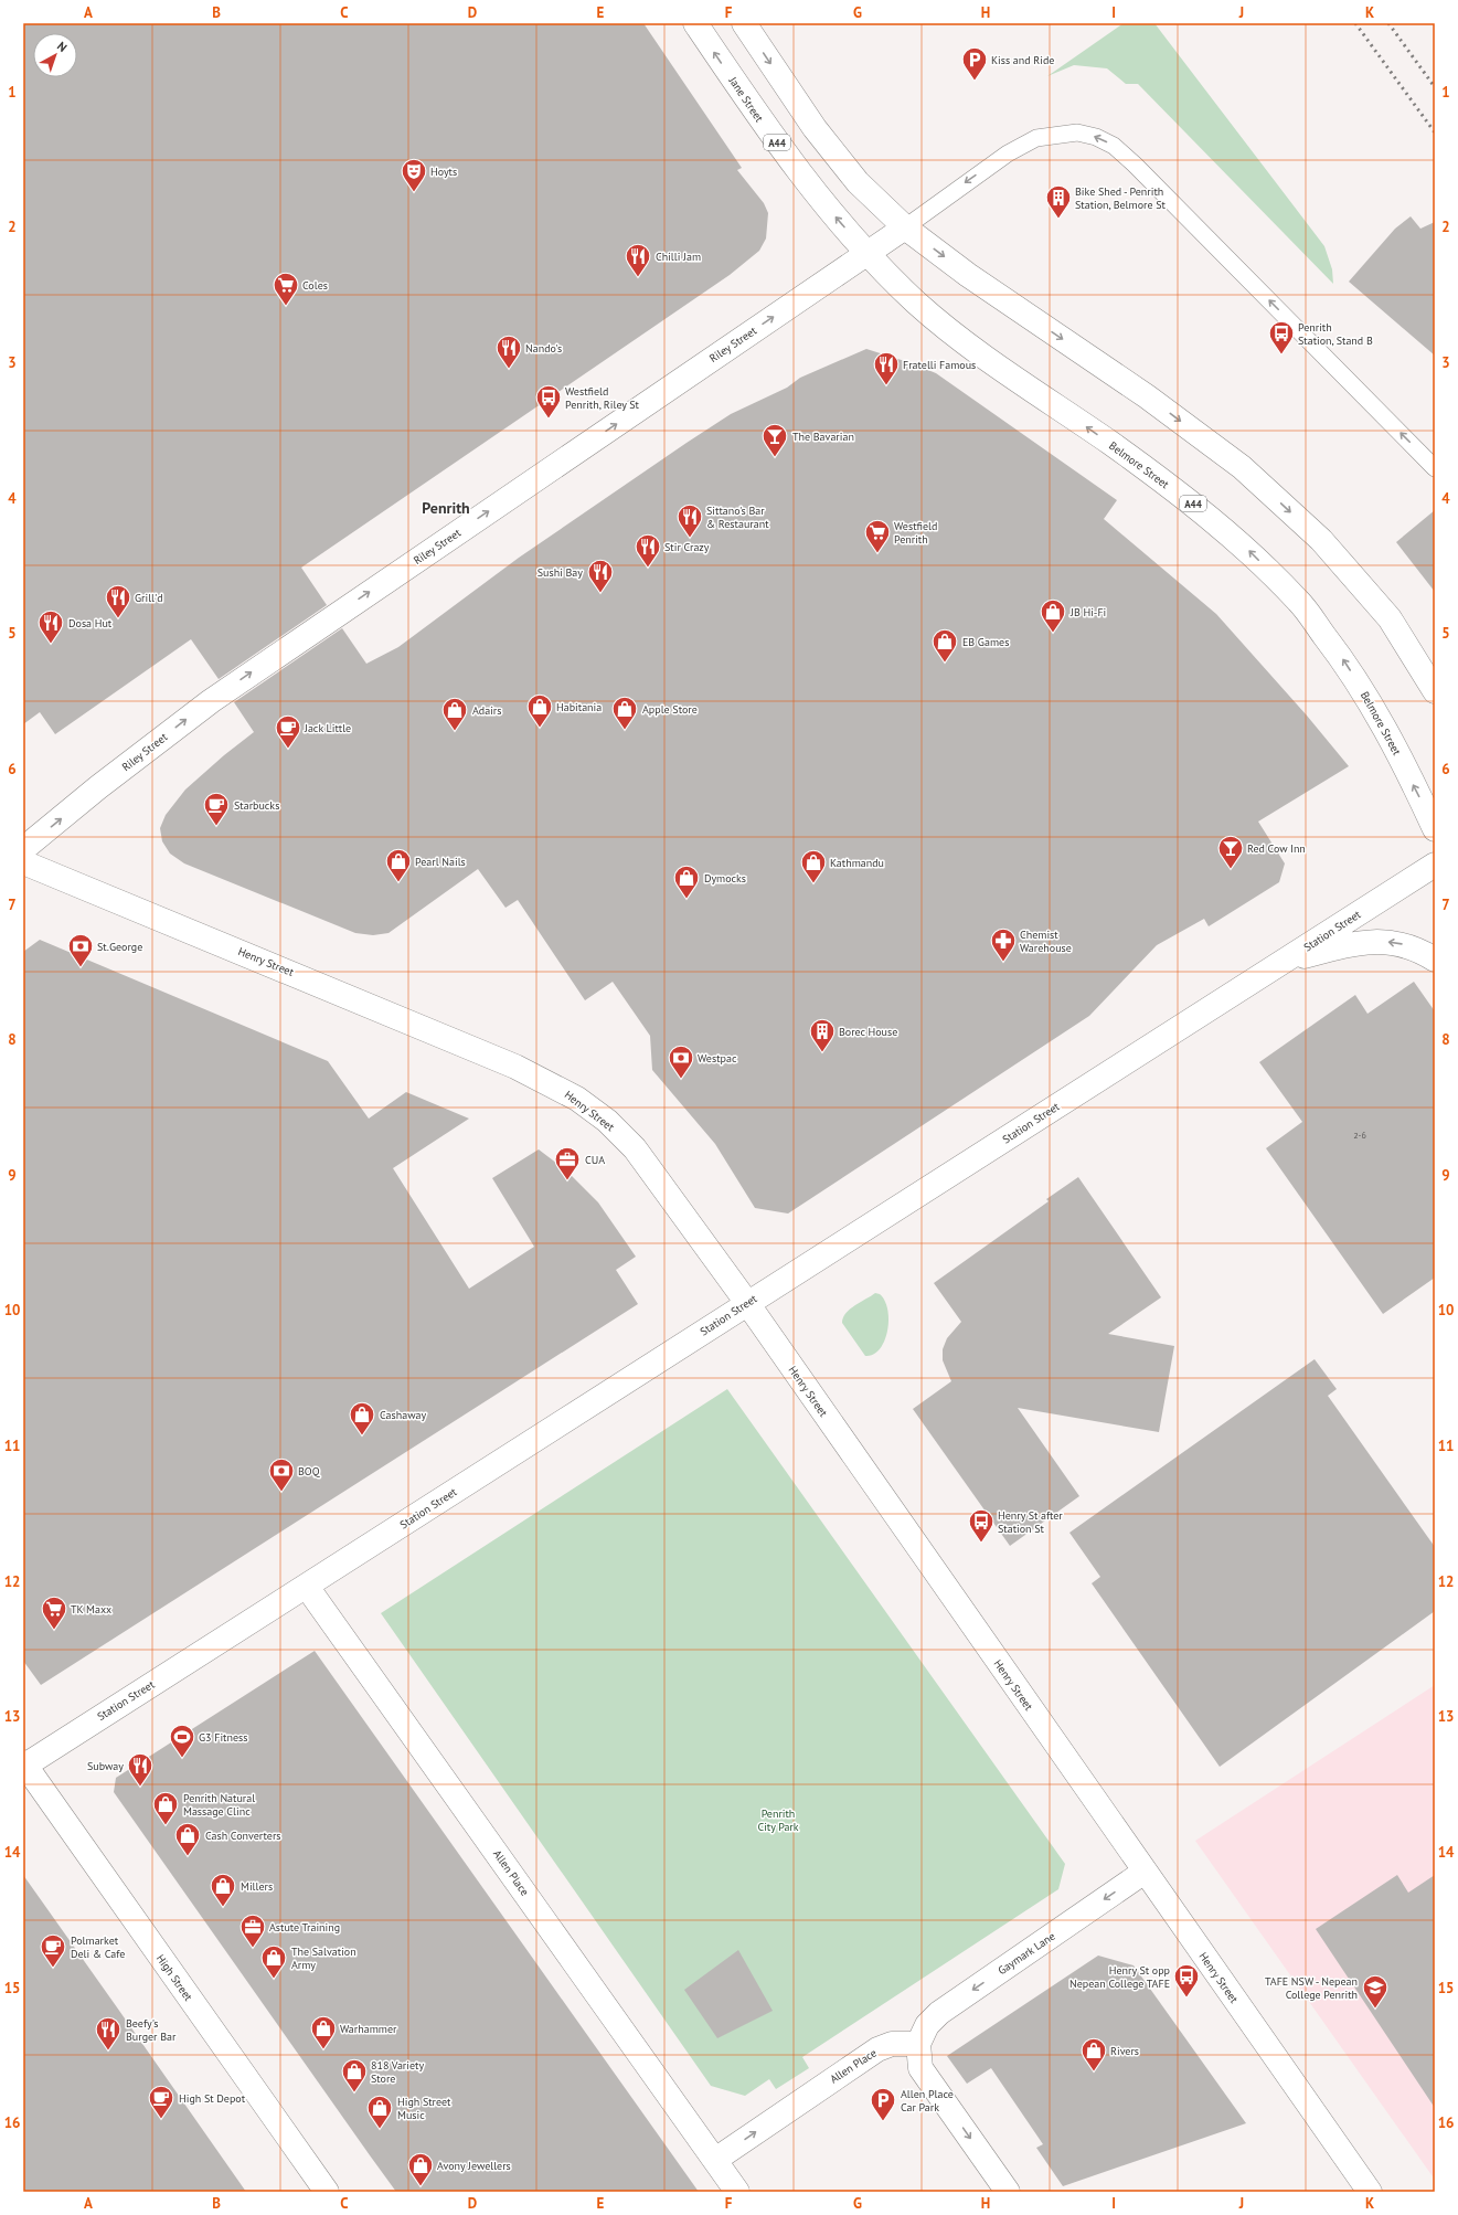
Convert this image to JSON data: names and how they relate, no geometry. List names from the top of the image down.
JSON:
{
  "streets": {
    "main road": [
      "Jane Street",
      "A44",
      "Riley Street",
      "Belmore Street",
      "Station Street",
      "Henry Street",
      "Allen Place",
      "Gaymark Lane",
      "High Street"
    ]
  },
  "crossings": [
    ["Jane Street", "Riley Street"],
    ["Jane Street", "Belmore Street"],
    ["Riley Street", "Belmore Street"],
    ["Station Street", "Henry Street"],
    ["Station Street", "Allen Place"],
    ["Station Street", "High Street"],
    ["Henry Street", "Gaymark Lane"],
    ["Allen Place", "Gaymark Lane"]
  ],
  "one_way": ["Riley Street", "Gaymark Lane"],
  "districts": ["Penrith"],
  "parks": ["Penrith City Park"],
  "places": {
    "parking": ["Kiss and Ride", "Allen Place Car Park"],
    "theatre": ["Hoyts"],
    "building": ["Bike Shed - Penrith Station, Belmore St", "Borec House"],
    "restaurant": [
      "Chilli Jam",
      "Nando's",
      "Fratelli Famous",
      "Sittano's Bar & Restaurant",
      "Stir Crazy",
      "Sushi Bay",
      "Grill'd",
      "Dosa Hut",
      "Subway",
      "Beefy's Burger Bar"
    ],
    "supermarket": ["Coles", "Westfield Penrith", "TK Maxx"],
    "bus stop": [
      "Penrith Station, Stand B",
      "Westfield Penrith, Riley St",
      "Henry St after Station St",
      "Henry St opp Nepean College TAFE"
    ],
    "bar": ["The Bavarian", "Red Cow Inn"],
    "shop": [
      "JB Hi-Fi",
      "EB Games",
      "Habitania",
      "Apple Store",
      "Adairs",
      "Pearl Nails",
      "Kathmandu",
      "Dymocks",
      "Cashaway",
      "Penrith Natural Massage Clinc",
      "Cash Converters",
      "Millers",
      "The Salvation Army",
      "Warhammer",
      "Rivers",
      "818 Variety Store",
      "High Street Music",
      "Avony Jewellers"
    ],
    "cafe": [
      "Jack Little",
      "Starbucks",
      "Polmarket Deli & Cafe",
      "High St Depot"
    ],
    "pharmacy": ["Chemist Warehouse"],
    "bank": ["St.George", "Westpac", "BOQ"],
    "office": ["CUA", "Astute Training"],
    "sports": ["G3 Fitness"],
    "school or university": ["TAFE NSW - Nepean College Penrith"]
  },
  "house_numbers": ["2-6"],
  "north": "top right",
  "grid": {
    "columns": [
      "A",
      "B",
      "C",
      "D",
      "E",
      "F",
      "G",
      "H",
      "I",
      "J",
      "K"
    ],
    "rows": [
      "1",
      "2",
      "3",
      "4",
      "5",
      "6",
      "7",
      "8",
      "9",
      "10",
      "11",
      "12",
      "13",
      "14",
      "15",
      "16"
    ]
  }
}
